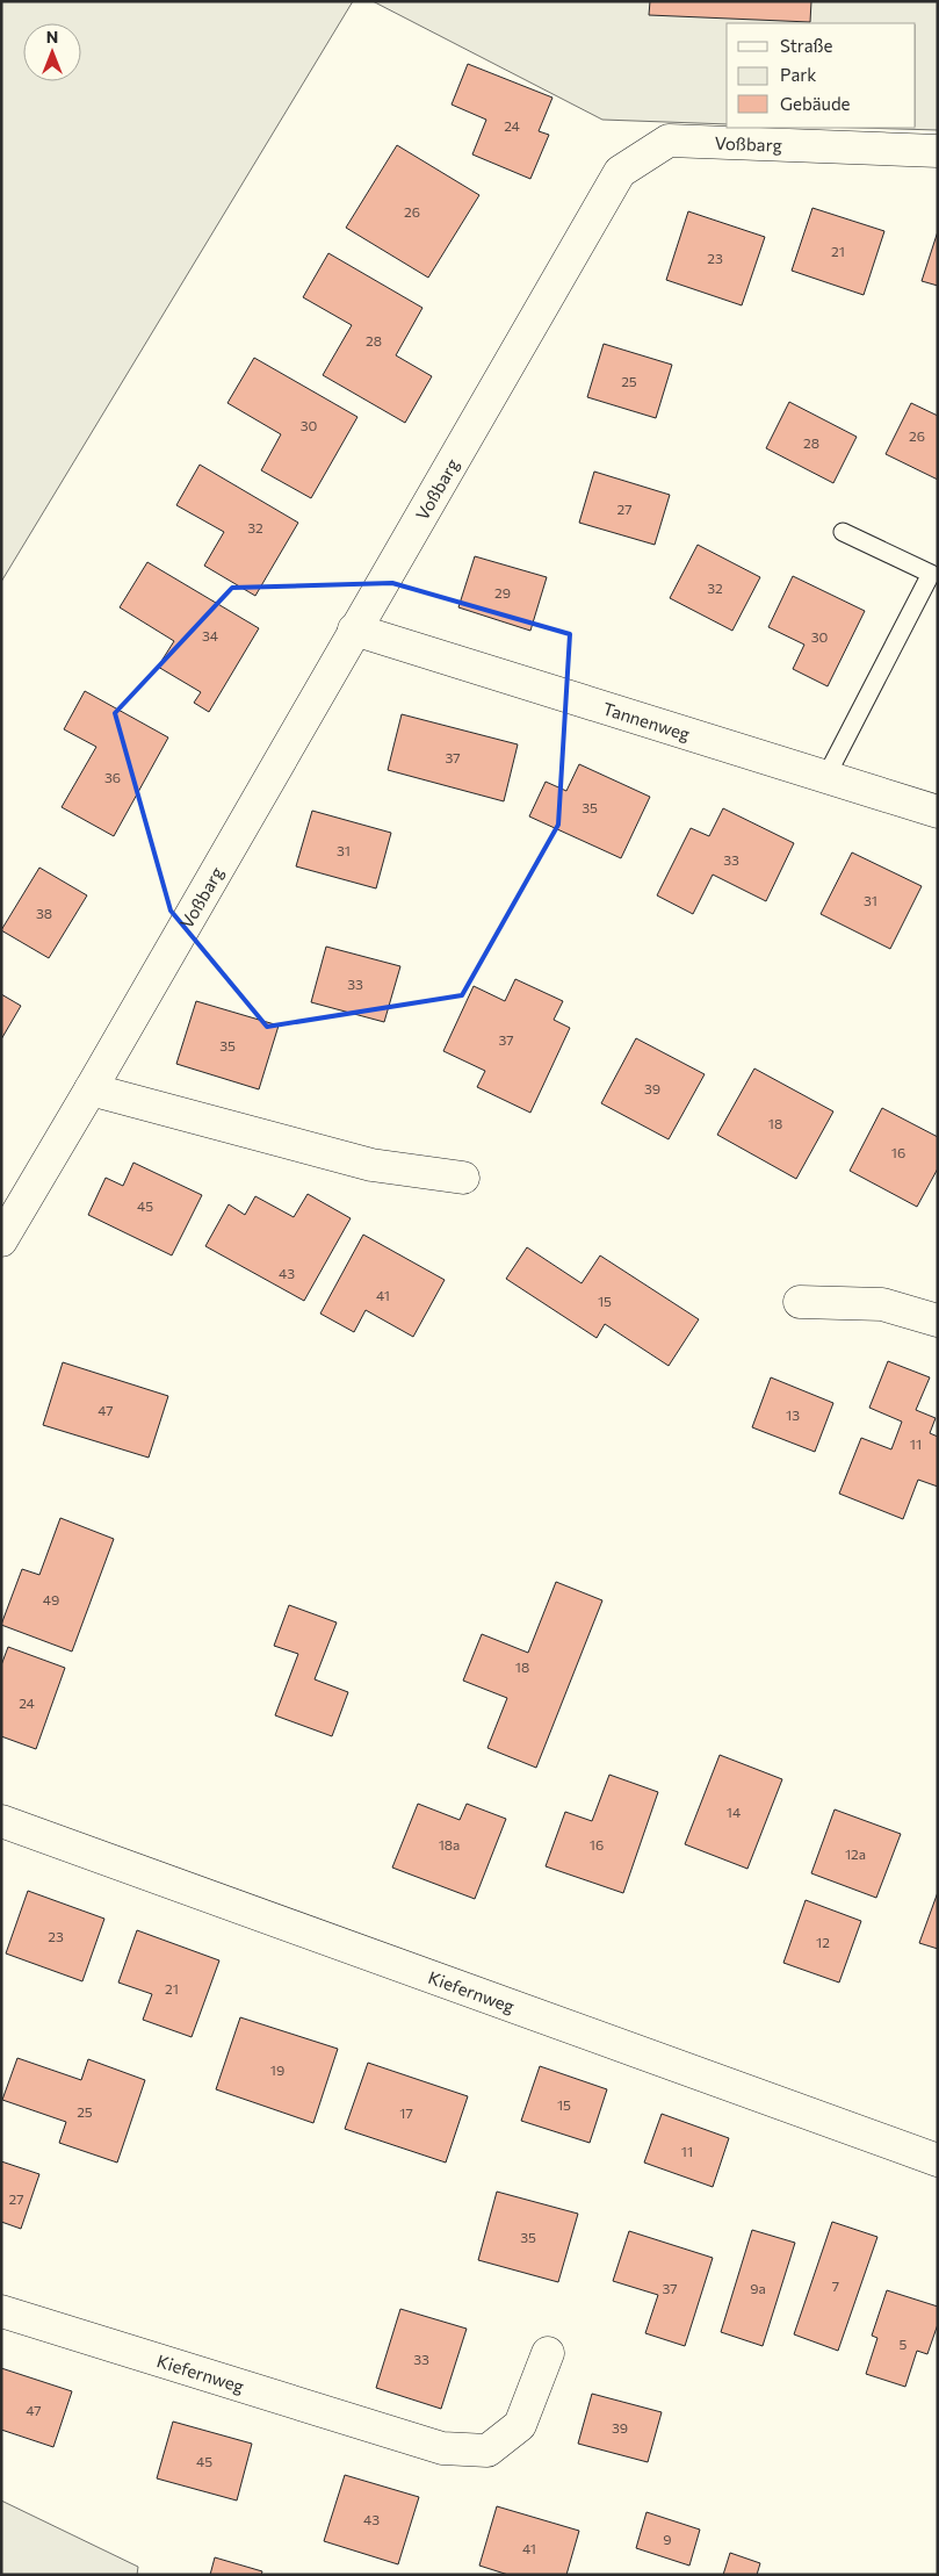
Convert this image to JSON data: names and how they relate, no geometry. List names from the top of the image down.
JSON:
{
  "streets": {
    "street": ["Voßbarg", "Tannenweg", "Kiefernweg"]
  },
  "crossings": [
    ["Voßbarg", "Tannenweg"]
  ],
  "house_numbers": [
    "24",
    "26",
    "21",
    "23",
    "28",
    "25",
    "30",
    "26",
    "28",
    "27",
    "32",
    "32",
    "29",
    "34",
    "30",
    "37",
    "36",
    "35",
    "31",
    "33",
    "31",
    "38",
    "33",
    "37",
    "35",
    "39",
    "18",
    "16",
    "45",
    "43",
    "41",
    "15",
    "47",
    "13",
    "11",
    "49",
    "18",
    "24",
    "14",
    "18a",
    "16",
    "12a",
    "23",
    "12",
    "21",
    "19",
    "15",
    "25",
    "17",
    "11",
    "27",
    "35",
    "7",
    "37",
    "9a",
    "5",
    "33",
    "47",
    "39",
    "45",
    "43",
    "9",
    "41"
  ],
  "legend": ["Straße", "Park", "Gebäude"],
  "north": "top"
}
